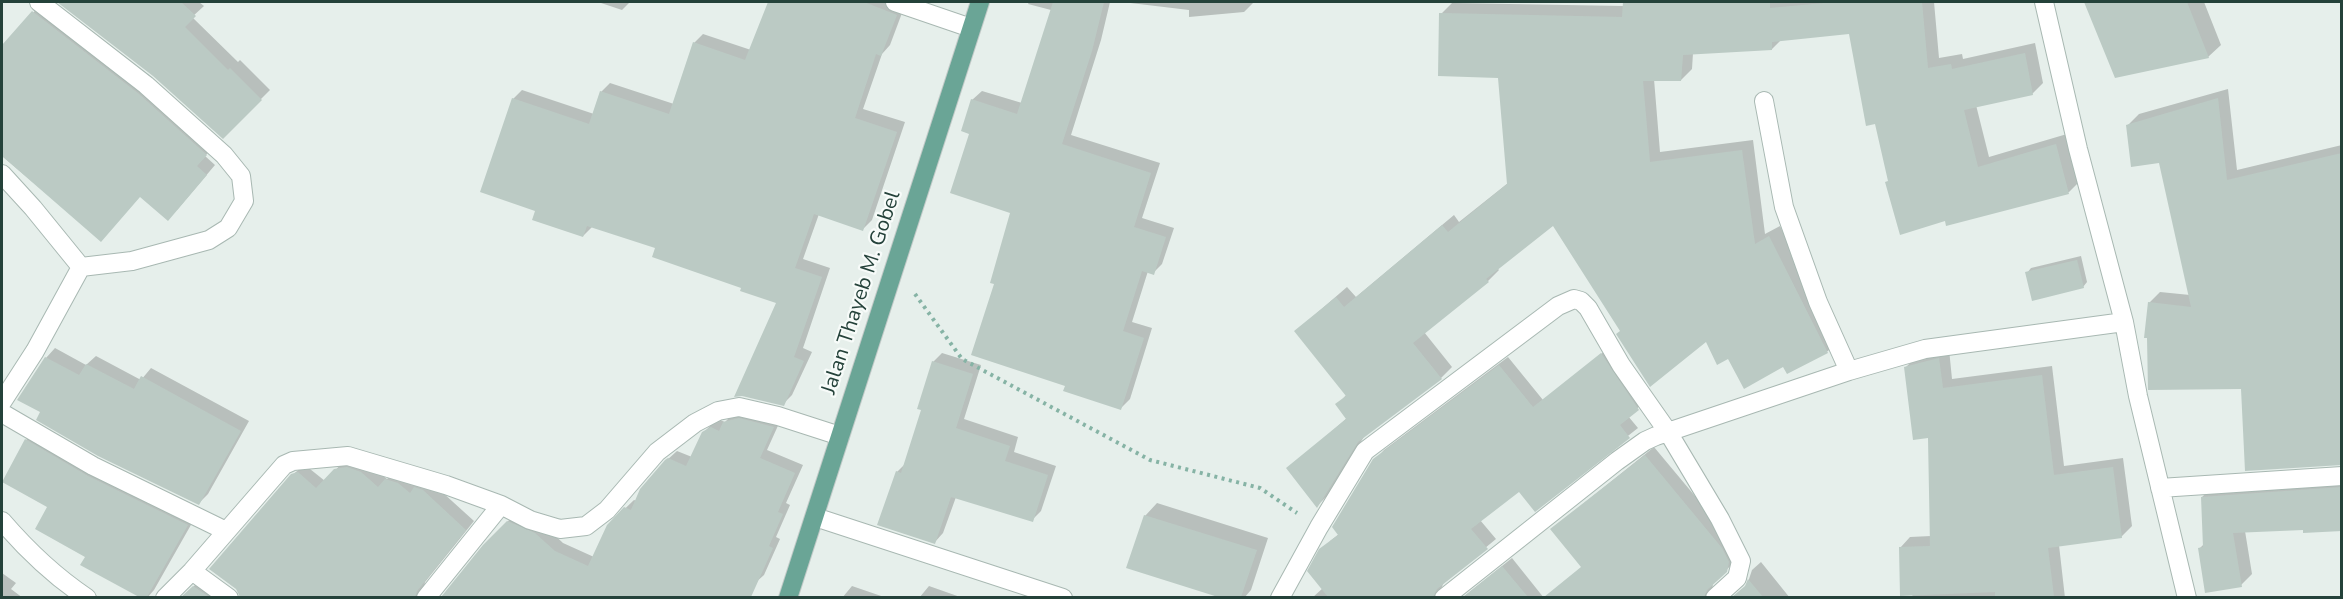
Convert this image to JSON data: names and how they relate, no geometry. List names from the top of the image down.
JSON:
{
  "streets": {
    "main road": ["Jalan Thayeb M. Gobel"]
  }
}
